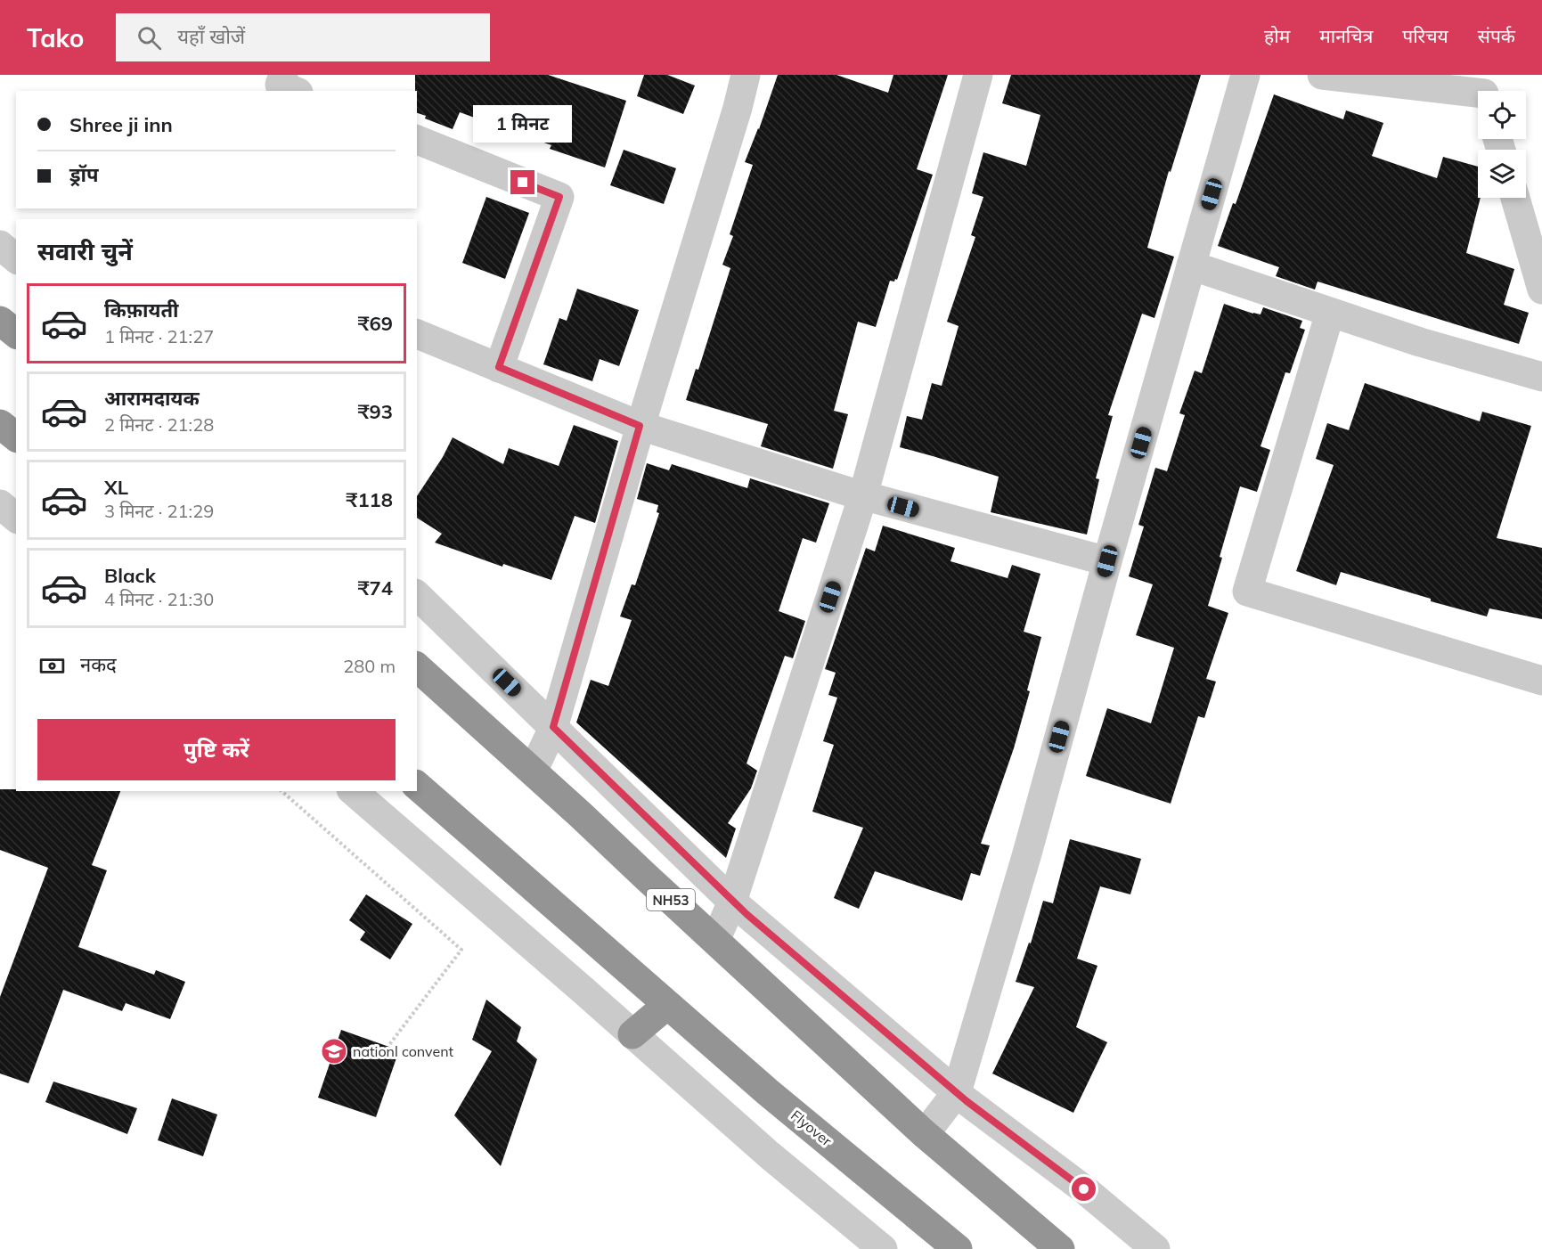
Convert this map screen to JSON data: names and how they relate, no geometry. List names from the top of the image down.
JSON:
{
  "streets": {
    "highway": ["NH53", "Flyover"]
  },
  "places": {
    "school or university": ["nationl convent"]
  },
  "page": {
    "header": "Tako",
    "search": "यहाँ खोजें",
    "nav": [
      "होम",
      "मानचित्र",
      "परिचय",
      "संपर्क"
    ],
    "banner": ["Shree ji inn", "ड्रॉप"],
    "bubble": "1 मिनट",
    "heading": "सवारी चुनें",
    "list": [
      {
        "name": "किफ़ायती",
        "note": "1 मिनट · 21:27",
        "value": "₹69"
      },
      {
        "name": "आरामदायक",
        "note": "2 मिनट · 21:28",
        "value": "₹93"
      },
      {
        "name": "XL",
        "note": "3 मिनट · 21:29",
        "value": "₹118"
      },
      {
        "name": "Black",
        "note": "4 मिनट · 21:30",
        "value": "₹74"
      }
    ],
    "pay": ["नकद", "280 m"],
    "buttons": "पुष्टि करें"
  }
}
